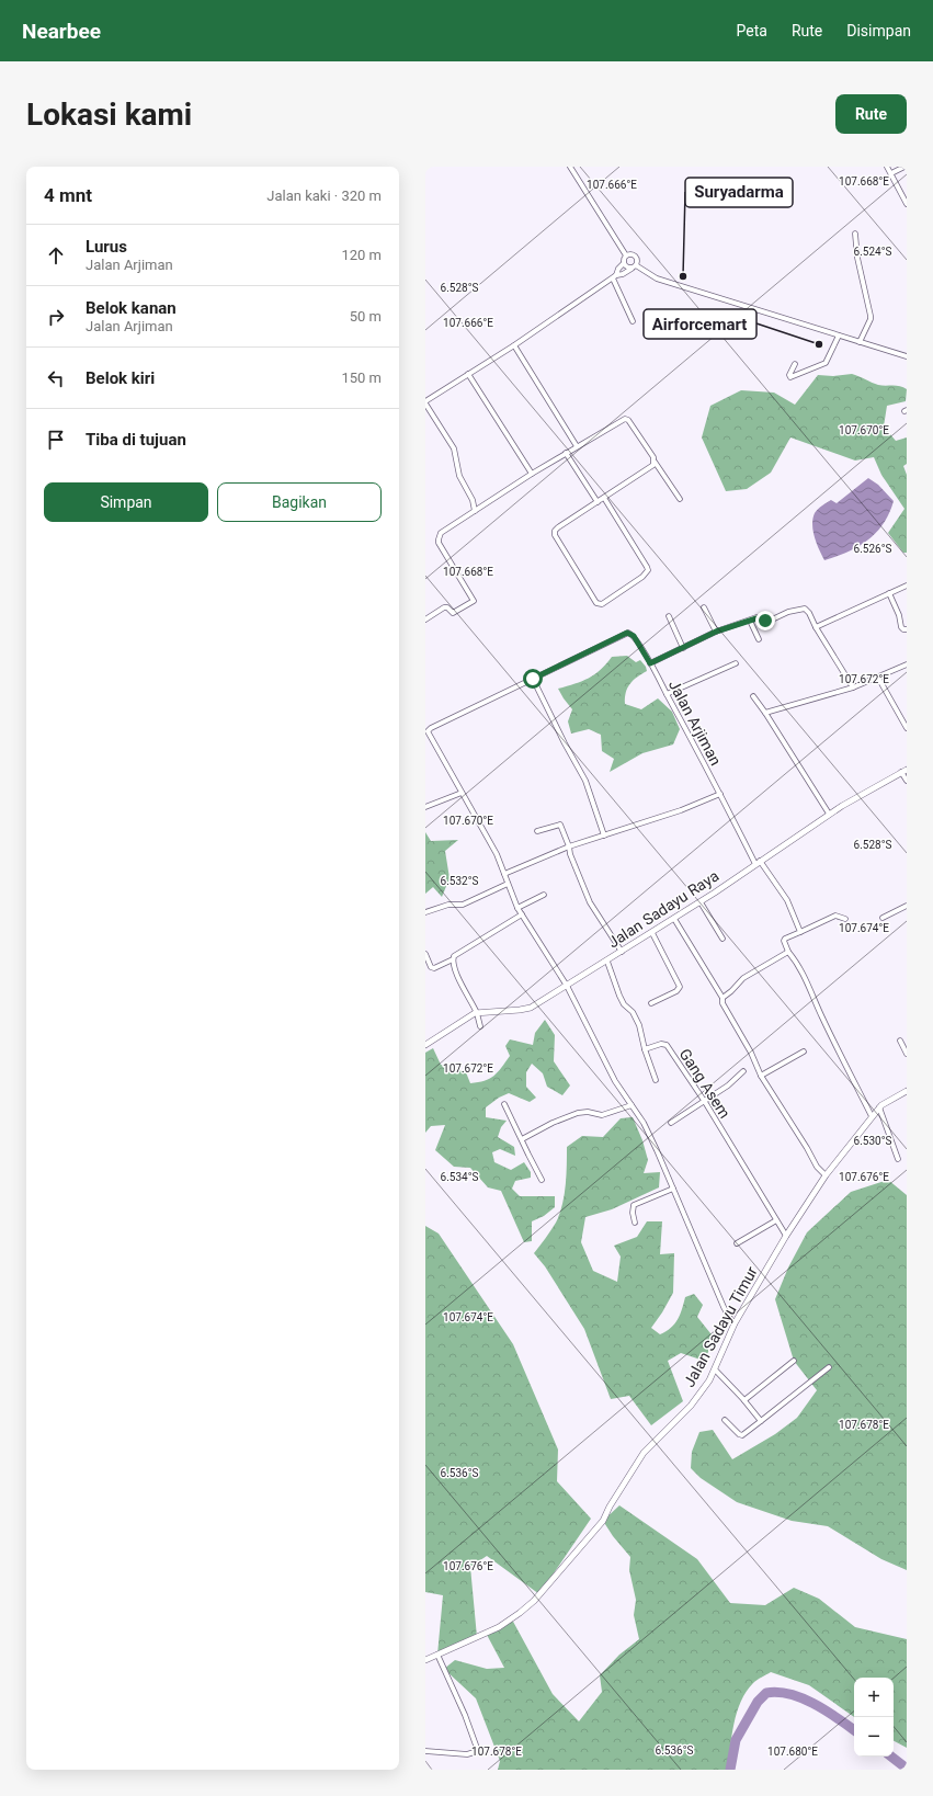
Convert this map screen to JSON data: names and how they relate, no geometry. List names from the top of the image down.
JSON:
{
  "streets": {
    "street": [
      "Jalan Arjiman",
      "Jalan Sadayu Raya",
      "Gang Asem",
      "Jalan Sadayu Timur"
    ]
  },
  "crossings": [
    ["Jalan Arjiman", "Jalan Sadayu Raya"],
    ["Jalan Arjiman", "Jalan Sadayu Timur"],
    ["Gang Asem", "Jalan Sadayu Timur"]
  ],
  "places": ["Suryadarma", "Airforcemart"],
  "page": {
    "header": "Nearbee",
    "nav": ["Peta", "Rute", "Disimpan"],
    "buttons": [
      "Rute",
      ["Simpan", "Bagikan"]
    ],
    "title": "Lokasi kami",
    "heading": ["4 mnt", "Jalan kaki · 320 m"],
    "list": [
      ["Lurus", "Jalan Arjiman", "120 m"],
      ["Belok kanan", "Jalan Arjiman", "50 m"],
      ["Belok kiri", "150 m"],
      "Tiba di tujuan"
    ],
    "map_buttons": ["+", "−"]
  },
  "coordinates": [
    "107.668°E",
    "107.666°E",
    "6.524°S",
    "6.528°S",
    "107.670°E",
    "6.526°S",
    "107.672°E",
    "6.532°S",
    "107.674°E",
    "6.530°S",
    "107.676°E",
    "6.534°S",
    "107.678°E",
    "6.536°S",
    "107.680°E"
  ]
}
